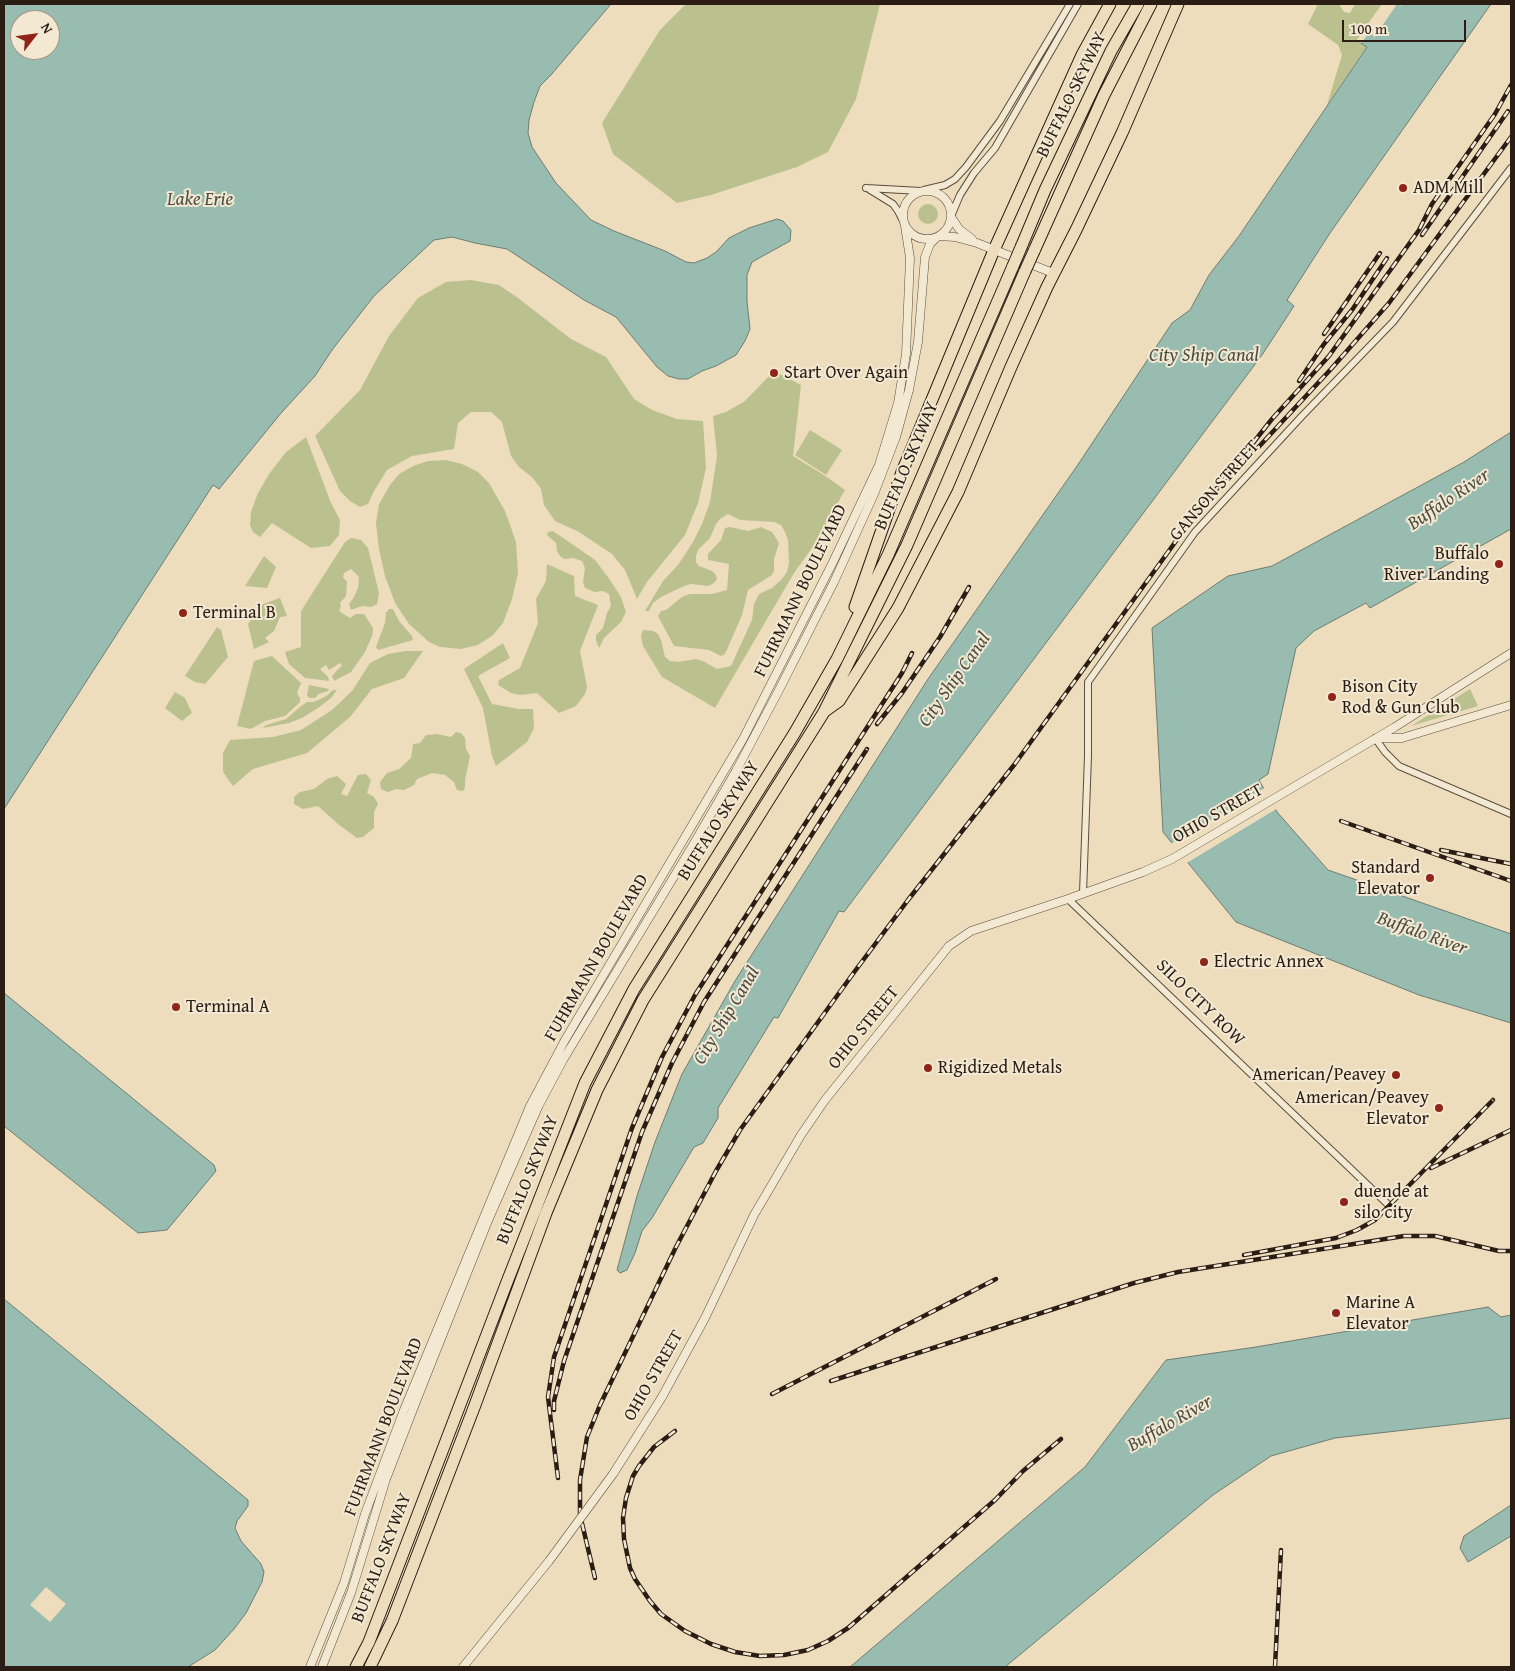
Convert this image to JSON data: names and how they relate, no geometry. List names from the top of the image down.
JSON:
{
  "streets": {
    "highway": ["BUFFALO SKYWAY"],
    "street": [
      "GANSON STREET",
      "FUHRMANN BOULEVARD",
      "OHIO STREET",
      "SILO CITY ROW"
    ]
  },
  "crossings": [
    ["GANSON STREET", "OHIO STREET"],
    ["OHIO STREET", "SILO CITY ROW"]
  ],
  "water": ["Lake Erie", "City Ship Canal", "Buffalo River"],
  "places": [
    "ADM Mill",
    "Start Over Again",
    "Buffalo River Landing",
    "Terminal B",
    "Bison City Rod & Gun Club",
    "Standard Elevator",
    "Electric Annex",
    "Terminal A",
    "Rigidized Metals",
    "American/Peavey",
    "American/Peavey Elevator",
    "duende at silo city",
    "Marine A Elevator"
  ],
  "scale_bar": "100 m",
  "north": "top right"
}
